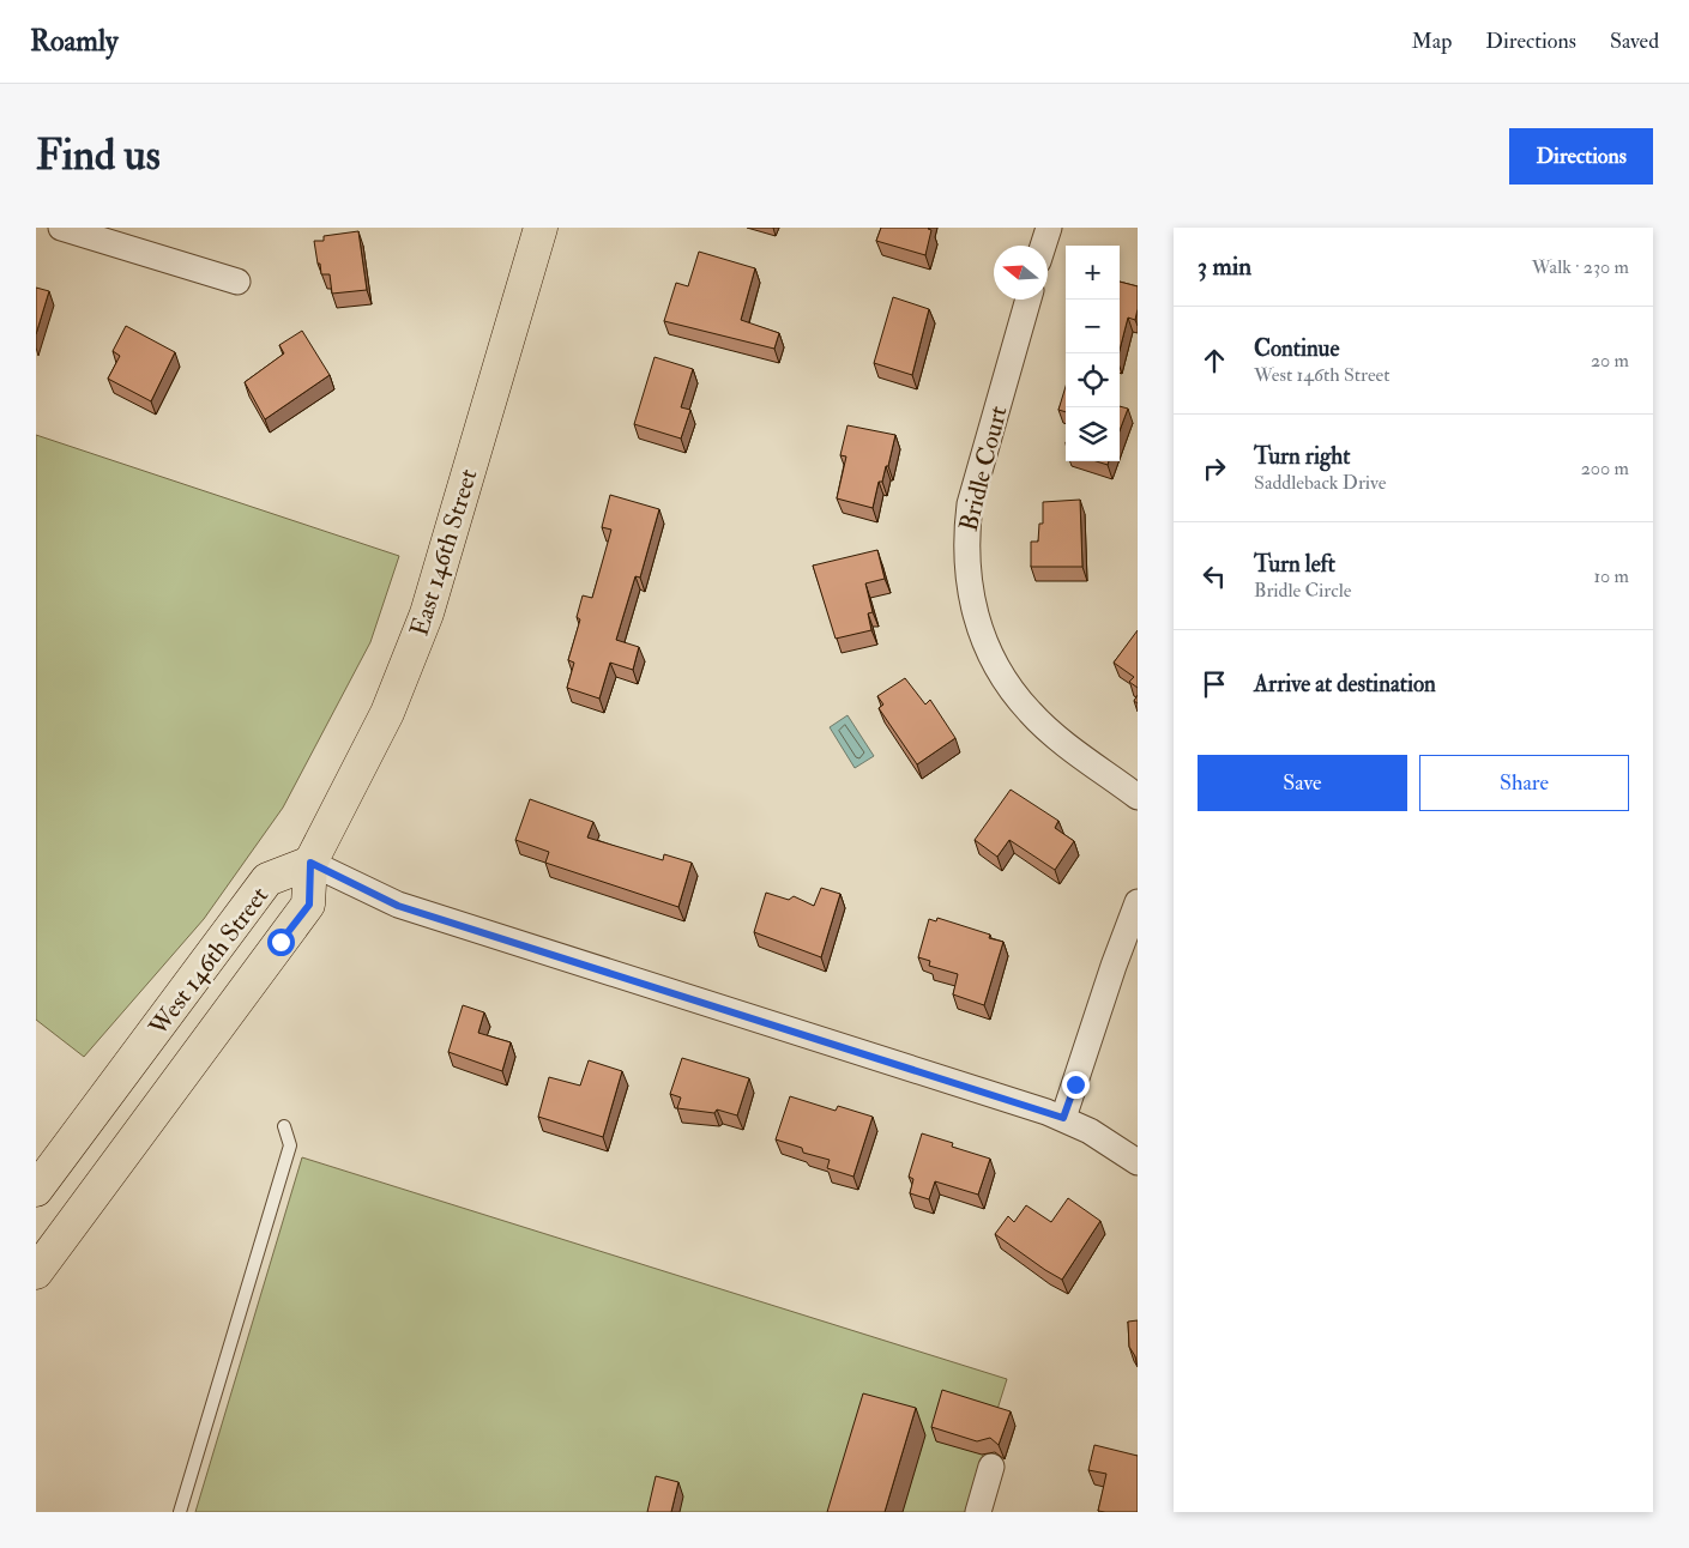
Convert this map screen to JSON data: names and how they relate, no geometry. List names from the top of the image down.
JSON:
{
  "streets": {
    "main road": ["East 146th Street", "West 146th Street"],
    "street": ["Bridle Court"]
  },
  "crossings": [
    ["East 146th Street", "West 146th Street"]
  ],
  "north": "left",
  "page": {
    "header": "Roamly",
    "nav": ["Map", "Directions", "Saved"],
    "buttons": [
      "Directions",
      ["Save", "Share"]
    ],
    "title": "Find us",
    "heading": ["3 min", "Walk · 230 m"],
    "map_buttons": ["+", "−"],
    "list": [
      ["Continue", "West 146th Street", "20 m"],
      ["Turn right", "Saddleback Drive", "200 m"],
      ["Turn left", "Bridle Circle", "10 m"],
      "Arrive at destination"
    ]
  }
}
